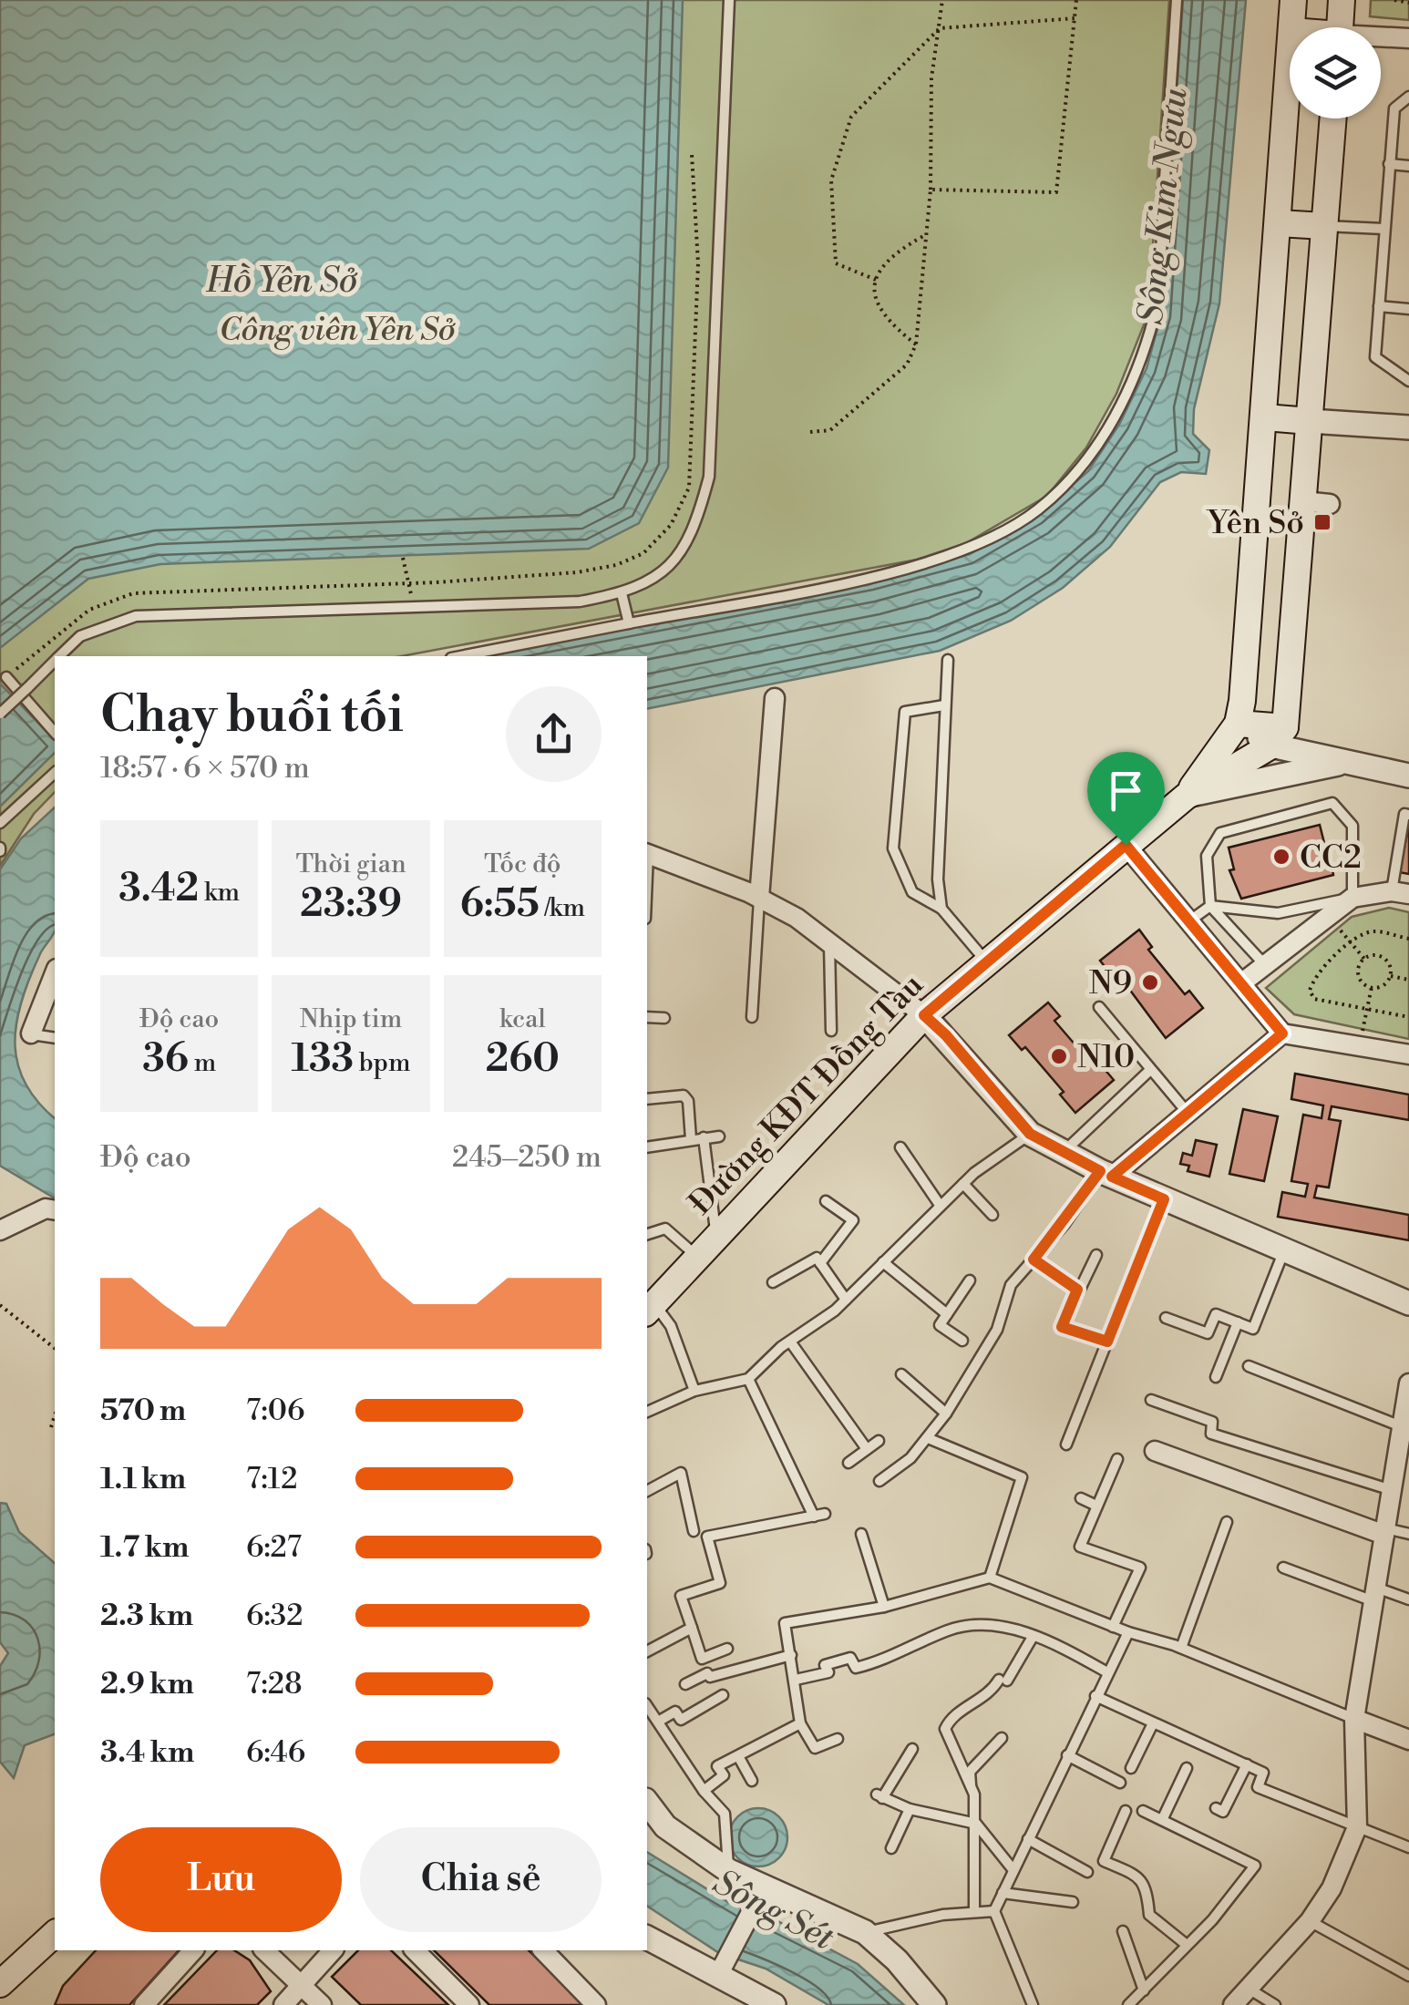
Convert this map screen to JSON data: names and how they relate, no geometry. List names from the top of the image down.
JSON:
{
  "streets": {
    "main road": ["Đường KĐT Đồng Tàu"]
  },
  "water": ["Sông Kim Ngưu", "Hồ Yên Sở", "Sông Sét"],
  "parks": ["Công viên Yên Sở"],
  "places": {
    "transit": ["Yên Sở"],
    "other": ["CC2", "N9", "N10"]
  },
  "page": {
    "heading": ["Chạy buổi tối", "18:57 · 6 × 570 m"],
    "stats": [
      ["3.42 km"],
      ["Thời gian", "23:39"],
      ["Tốc độ", "6:55 /km"],
      ["Độ cao", "36 m"],
      ["Nhịp tim", "133 bpm"],
      ["kcal", "260"]
    ],
    "chart": ["Độ cao", "245–250 m"],
    "list": [
      {
        "name": "570 m",
        "note": "7:06"
      },
      {
        "name": "1.1 km",
        "note": "7:12"
      },
      {
        "name": "1.7 km",
        "note": "6:27"
      },
      {
        "name": "2.3 km",
        "note": "6:32"
      },
      {
        "name": "2.9 km",
        "note": "7:28"
      },
      {
        "name": "3.4 km",
        "note": "6:46"
      }
    ],
    "buttons": ["Lưu", "Chia sẻ"]
  }
}
